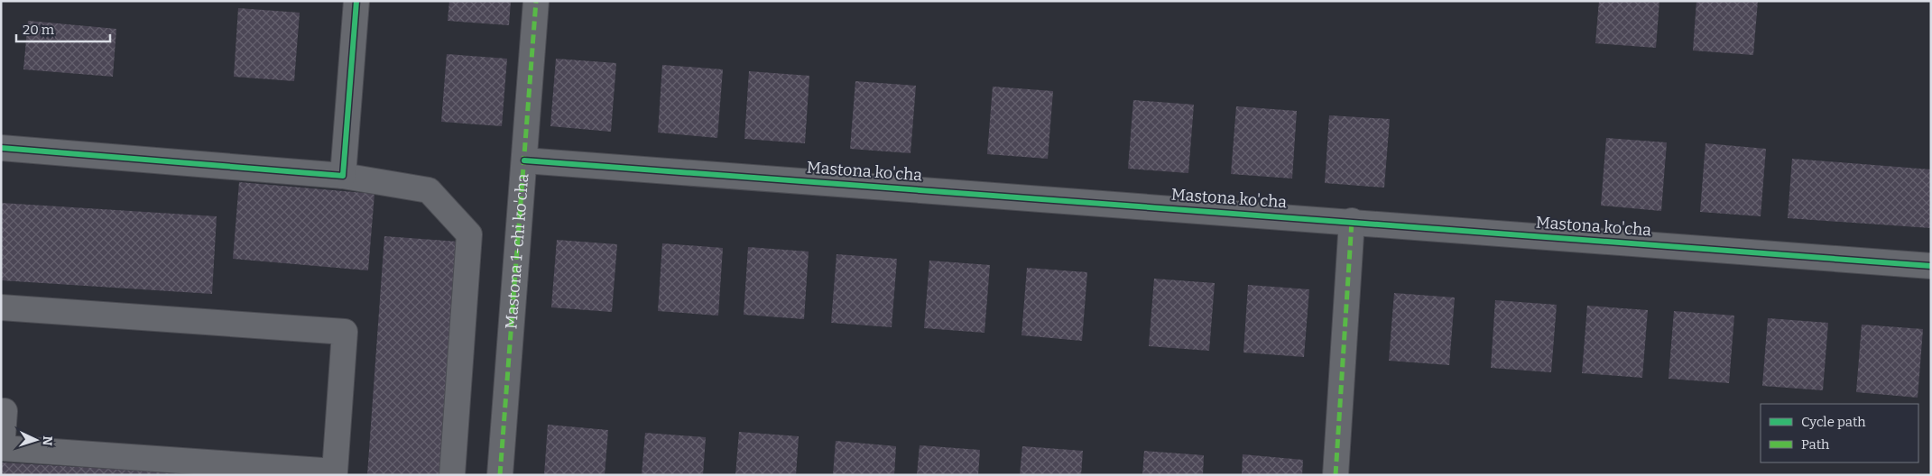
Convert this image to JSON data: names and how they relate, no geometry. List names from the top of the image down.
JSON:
{
  "streets": {
    "street": ["Mastona ko'cha", "Mastona 1-chi ko'cha"]
  },
  "crossings": [
    ["Mastona ko'cha", "Mastona 1-chi ko'cha"]
  ],
  "legend": ["Cycle path", "Path"],
  "scale_bar": "20 m",
  "north": "right"
}
